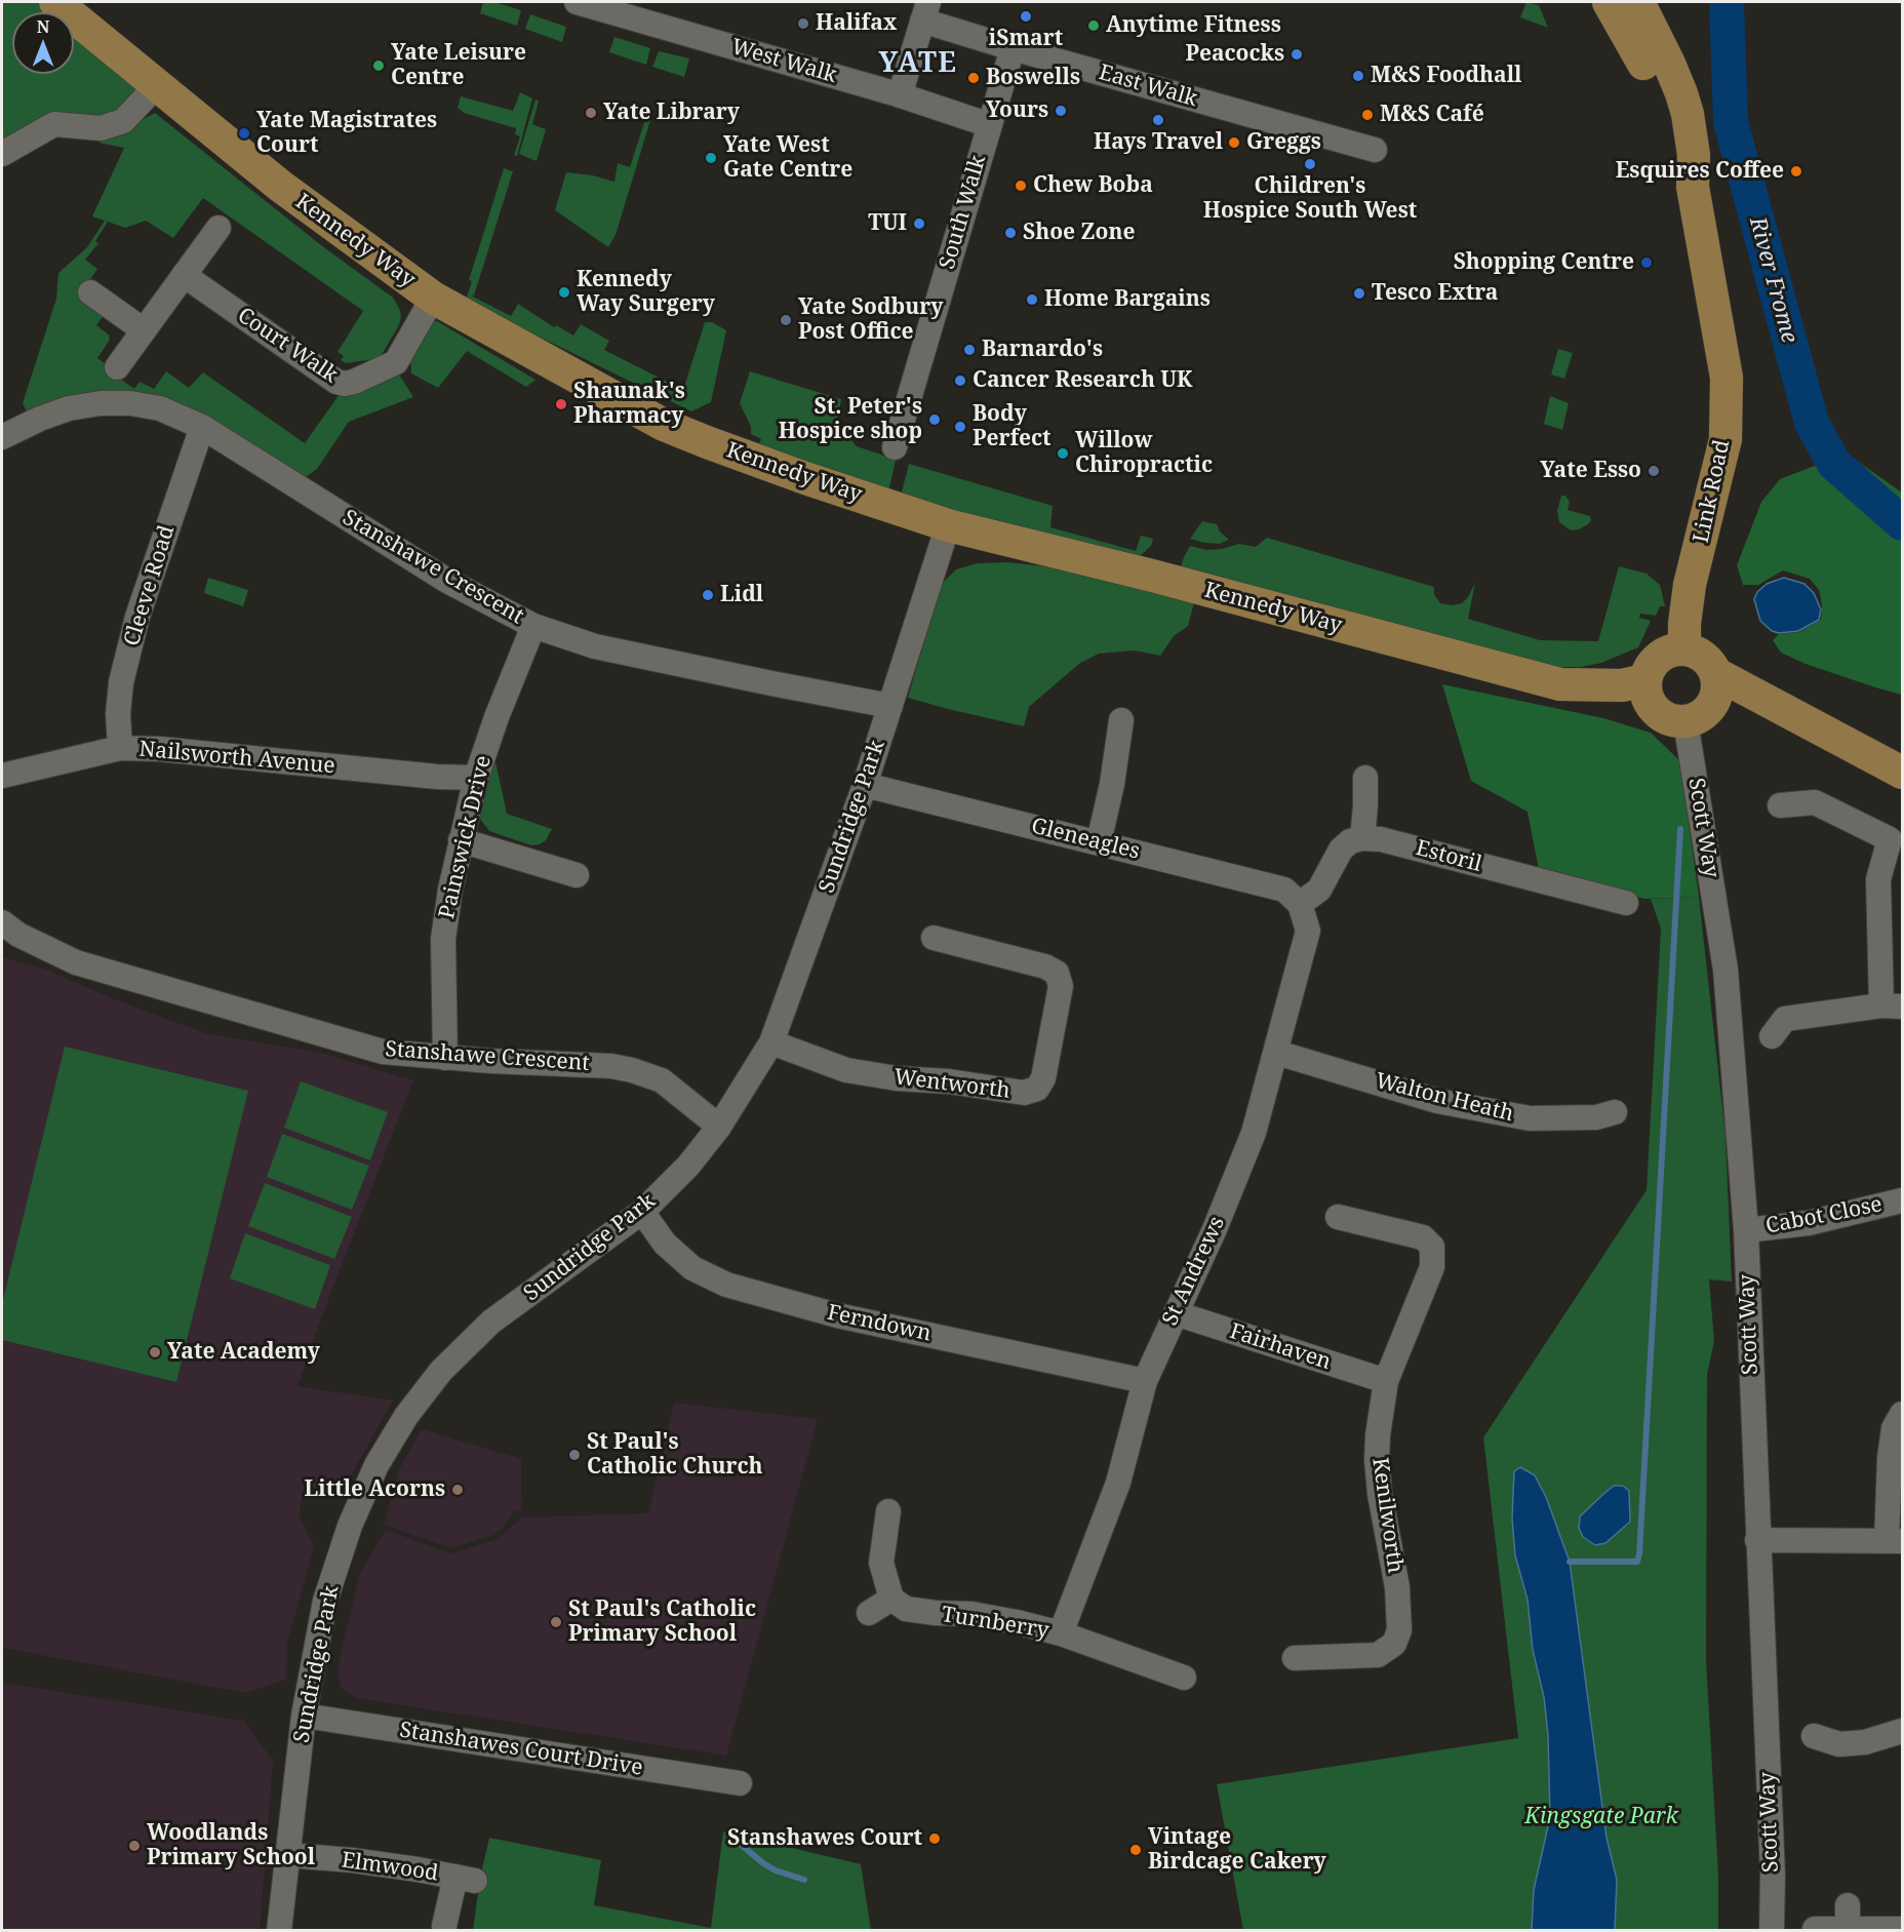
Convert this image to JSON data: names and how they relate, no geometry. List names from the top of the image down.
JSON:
{
  "streets": {
    "main road": ["Kennedy Way", "Link Road"],
    "street": [
      "West Walk",
      "East Walk",
      "South Walk",
      "Court Walk",
      "Stanshawe Crescent",
      "Cleeve Road",
      "Nailsworth Avenue",
      "Sundridge Park",
      "Scott Way",
      "Painswick Drive",
      "Gleneagles",
      "Estoril",
      "Wentworth",
      "Walton Heath",
      "Cabot Close",
      "St Andrews",
      "Ferndown",
      "Fairhaven",
      "Kenilworth",
      "Turnberry",
      "Stanshawes Court Drive",
      "Elmwood"
    ]
  },
  "crossings": [
    ["West Walk", "South Walk"],
    ["East Walk", "South Walk"],
    ["Kennedy Way", "Court Walk"],
    ["Kennedy Way", "Link Road"],
    ["Kennedy Way", "Sundridge Park"],
    ["Kennedy Way", "Scott Way"],
    ["Link Road", "Scott Way"],
    ["Stanshawe Crescent", "Cleeve Road"],
    ["Stanshawe Crescent", "Sundridge Park"],
    ["Stanshawe Crescent", "Painswick Drive"],
    ["Cleeve Road", "Nailsworth Avenue"],
    ["Nailsworth Avenue", "Painswick Drive"],
    ["Sundridge Park", "Gleneagles"],
    ["Sundridge Park", "Wentworth"],
    ["Sundridge Park", "Ferndown"],
    ["Sundridge Park", "Stanshawes Court Drive"],
    ["Sundridge Park", "Elmwood"],
    ["Scott Way", "Cabot Close"],
    ["Gleneagles", "St Andrews"],
    ["Walton Heath", "St Andrews"],
    ["St Andrews", "Ferndown"],
    ["St Andrews", "Fairhaven"],
    ["St Andrews", "Turnberry"],
    ["Fairhaven", "Kenilworth"]
  ],
  "districts": ["YATE"],
  "water": ["River Frome"],
  "parks": ["Kingsgate Park"],
  "places": [
    "iSmart",
    "Halifax",
    "Anytime Fitness",
    "Peacocks",
    "Yate Leisure Centre",
    "M&S Foodhall",
    "Boswells",
    "Yours",
    "Yate Library",
    "M&S Café",
    "Hays Travel",
    "Yate Magistrates Court",
    "Greggs",
    "Yate West Gate Centre",
    "Children's Hospice South West",
    "Esquires Coffee",
    "Chew Boba",
    "TUI",
    "Shoe Zone",
    "Shopping Centre",
    "Kennedy Way Surgery",
    "Tesco Extra",
    "Home Bargains",
    "Yate Sodbury Post Office",
    "Barnardo's",
    "Cancer Research UK",
    "Shaunak's Pharmacy",
    "St. Peter's Hospice shop",
    "Body Perfect",
    "Willow Chiropractic",
    "Yate Esso",
    "Lidl",
    "Yate Academy",
    "St Paul's Catholic Church",
    "Little Acorns",
    "St Paul's Catholic Primary School",
    "Stanshawes Court",
    "Woodlands Primary School",
    "Vintage Birdcage Cakery"
  ],
  "north": "top"
}
